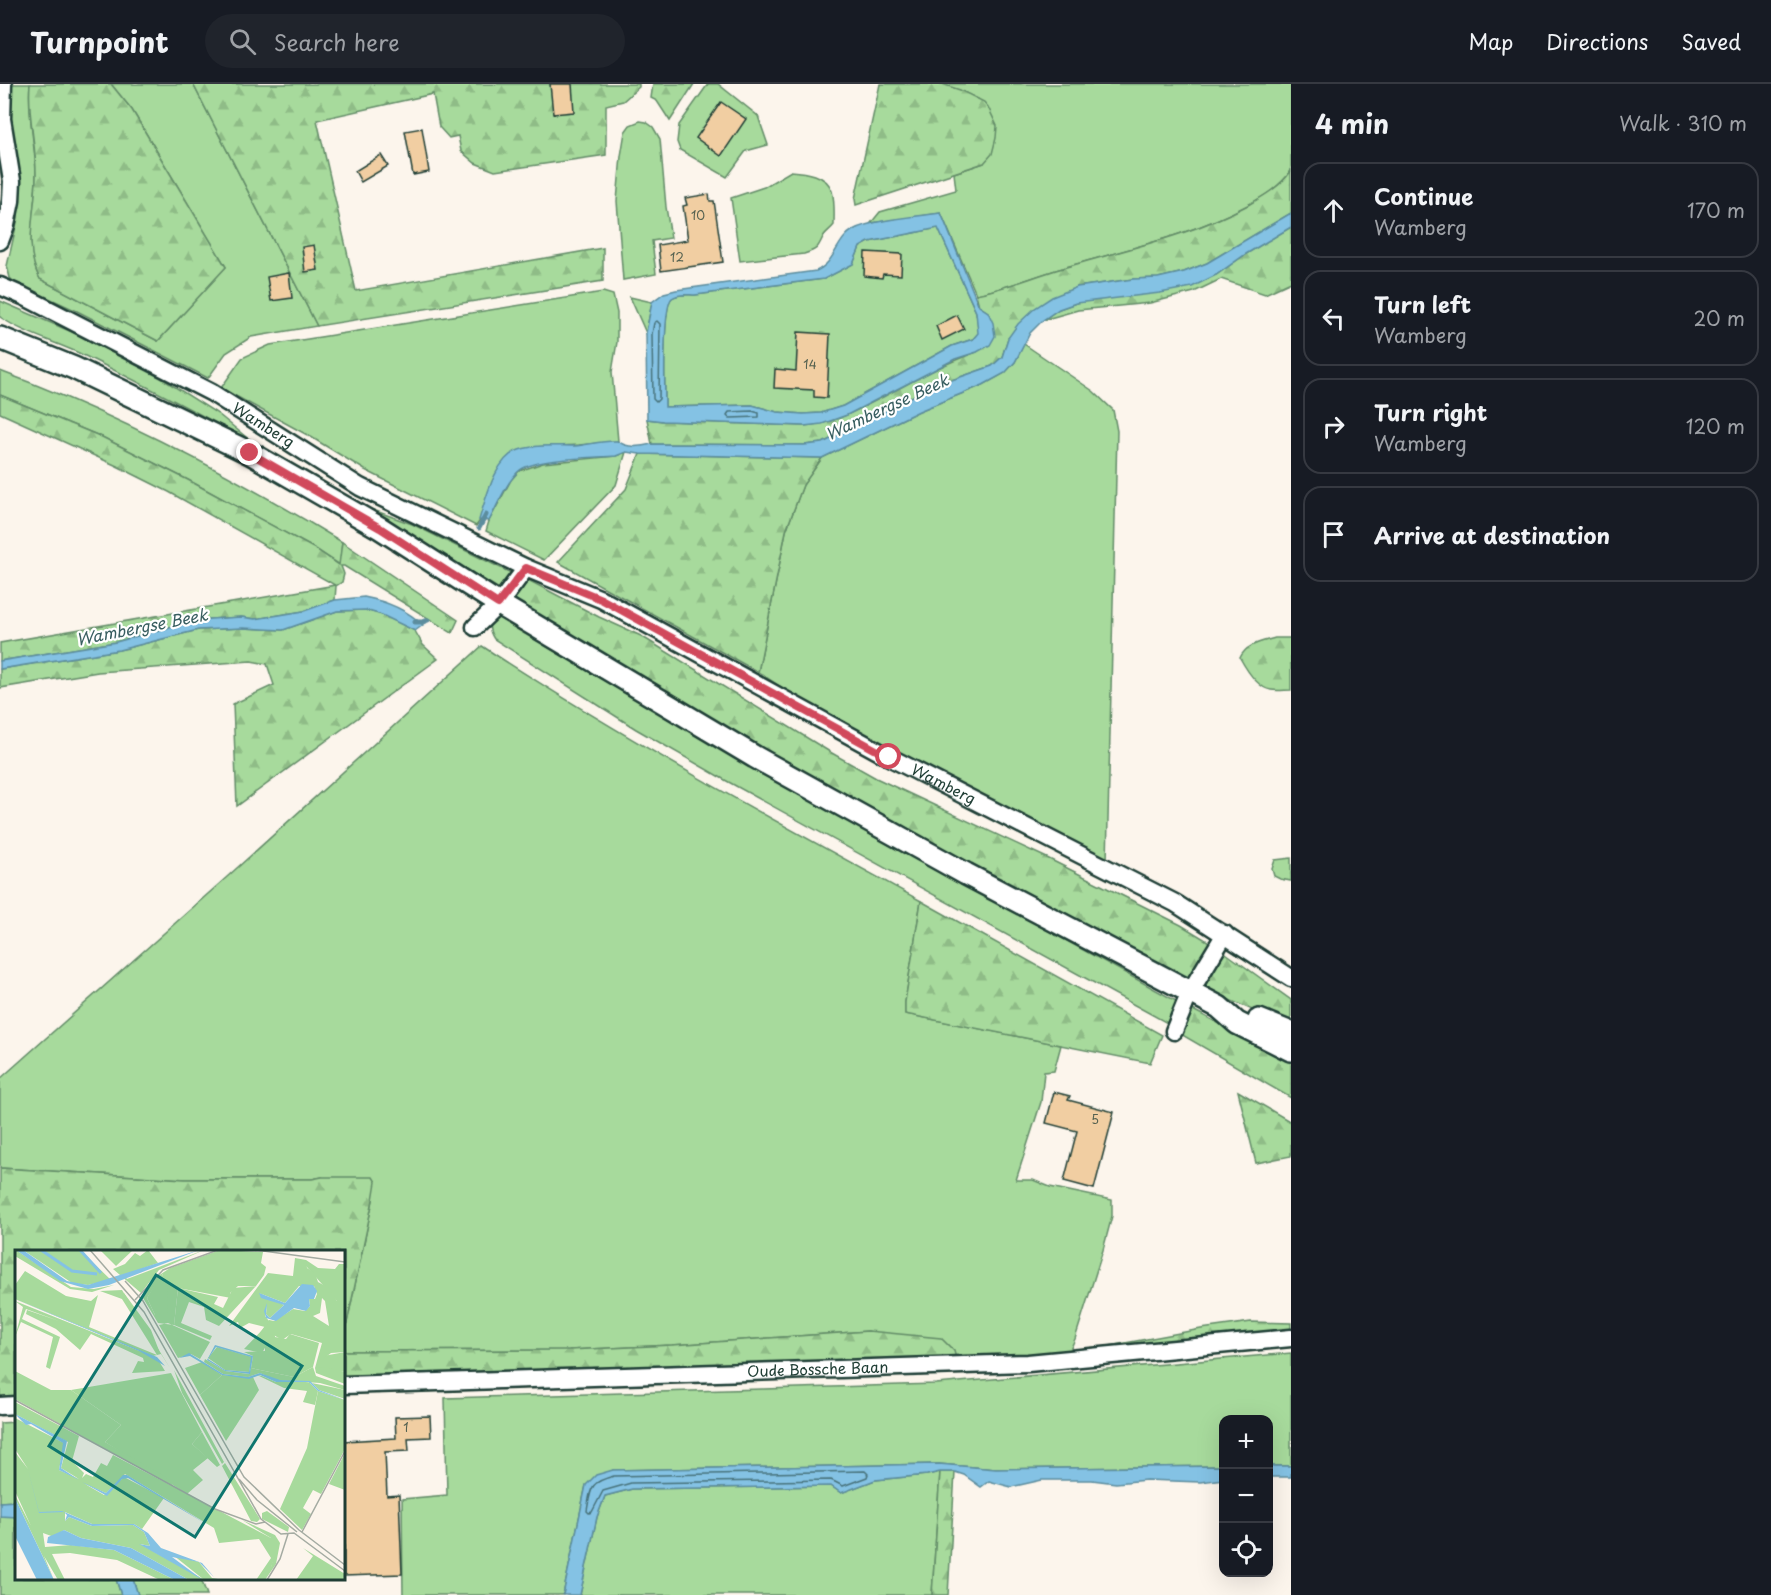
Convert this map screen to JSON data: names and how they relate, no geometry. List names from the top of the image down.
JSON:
{
  "streets": {
    "main road": ["Wamberg"],
    "street": ["Oude Bossche Baan"]
  },
  "water": ["Wambergse Beek"],
  "house_numbers": [
    "10",
    "12",
    "14",
    "5",
    "1"
  ],
  "page": {
    "header": "Turnpoint",
    "search": "Search here",
    "nav": ["Map", "Directions", "Saved"],
    "heading": ["4 min", "Walk · 310 m"],
    "list": [
      ["Continue", "Wamberg", "170 m"],
      ["Turn left", "Wamberg", "20 m"],
      ["Turn right", "Wamberg", "120 m"],
      "Arrive at destination"
    ],
    "map_buttons": ["+", "−"]
  }
}
